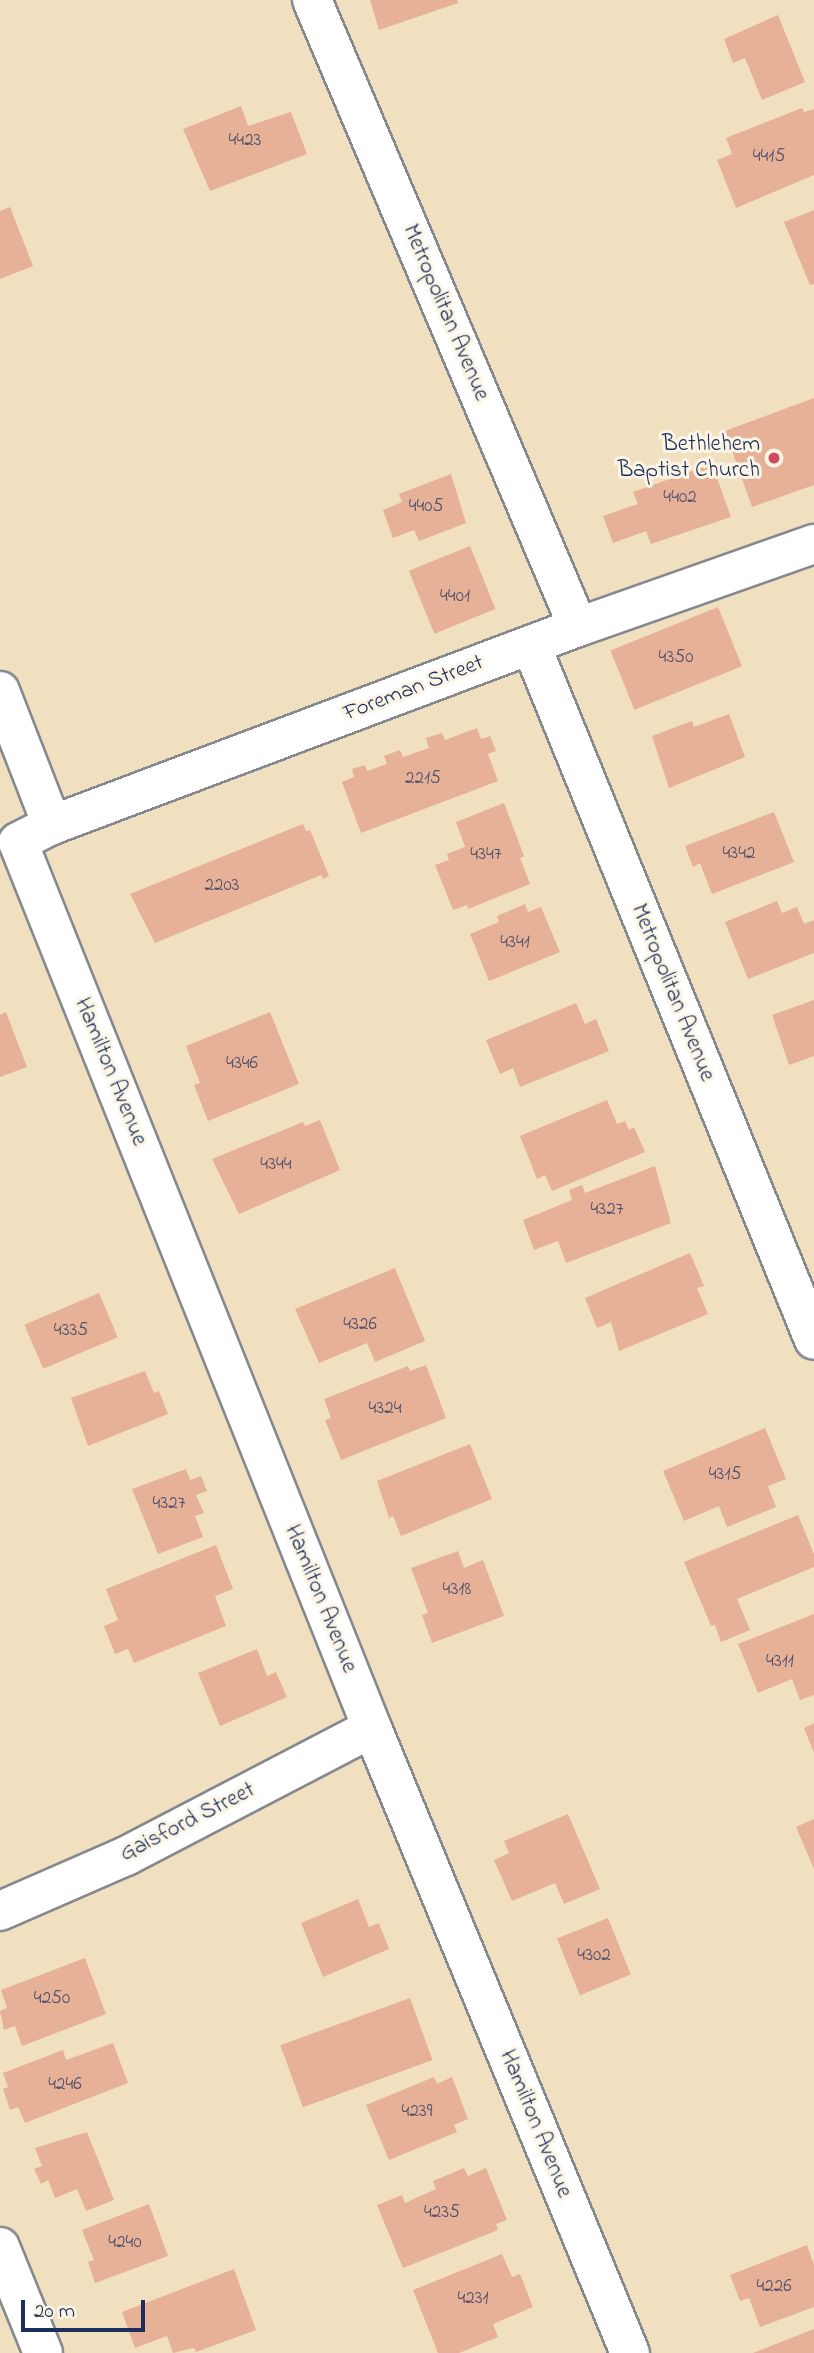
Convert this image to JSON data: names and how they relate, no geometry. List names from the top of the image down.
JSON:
{
  "streets": {
    "street": [
      "Metropolitan Avenue",
      "Foreman Street",
      "Hamilton Avenue",
      "Gaisford Street"
    ]
  },
  "crossings": [
    ["Metropolitan Avenue", "Foreman Street"],
    ["Foreman Street", "Hamilton Avenue"],
    ["Hamilton Avenue", "Gaisford Street"]
  ],
  "places": ["Bethlehem Baptist Church"],
  "house_numbers": [
    "4423",
    "4415",
    "4402",
    "4405",
    "4401",
    "4350",
    "2215",
    "4342",
    "4347",
    "2203",
    "4341",
    "4346",
    "4344",
    "4327",
    "4326",
    "4335",
    "4324",
    "4315",
    "4327",
    "4318",
    "4311",
    "4302",
    "4250",
    "4246",
    "4239",
    "4235",
    "4240",
    "4226",
    "4231"
  ],
  "scale_bar": "20 m"
}
